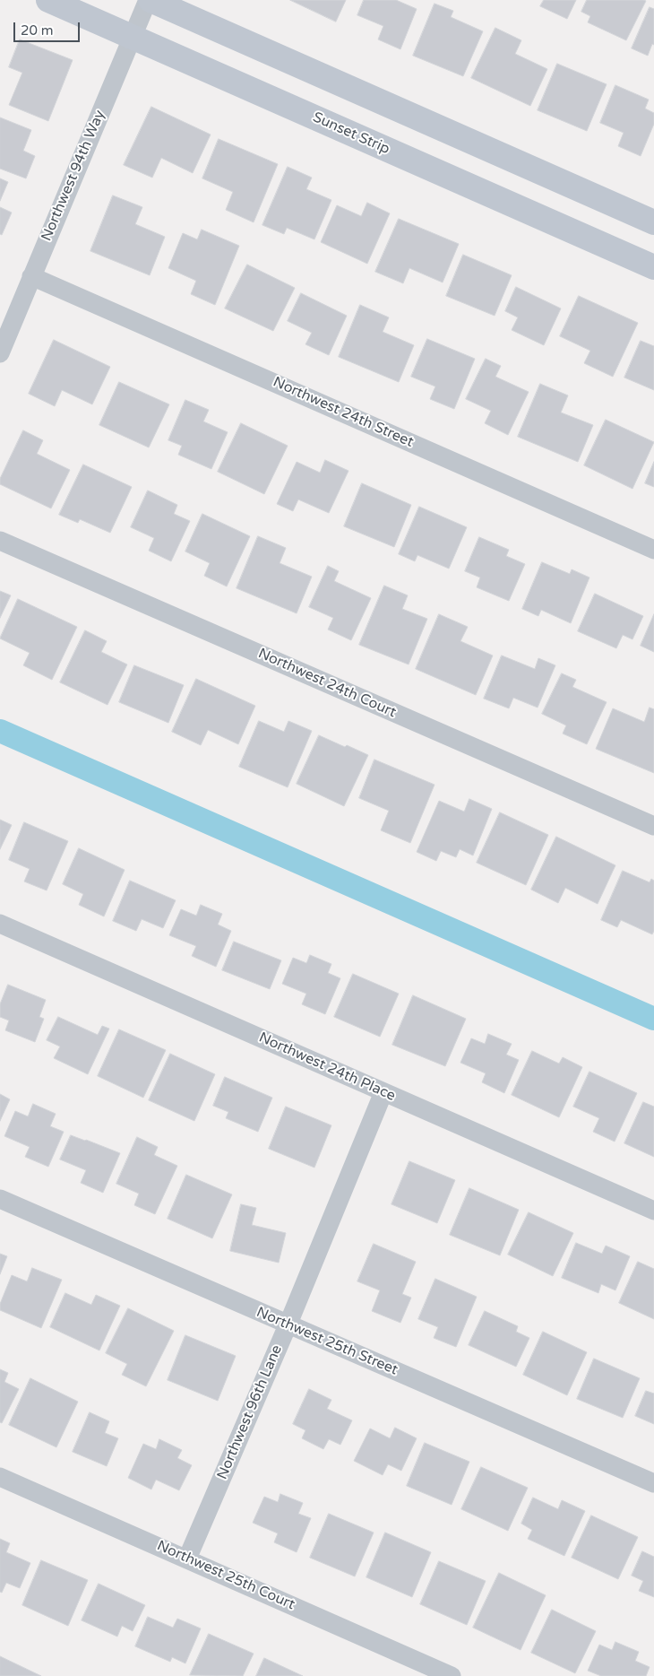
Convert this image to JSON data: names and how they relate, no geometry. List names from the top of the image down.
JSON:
{
  "streets": {
    "street": [
      "Sunset Strip",
      "Northwest 94th Way",
      "Northwest 24th Street",
      "Northwest 24th Court",
      "Northwest 24th Place",
      "Northwest 25th Street",
      "Northwest 96th Lane",
      "Northwest 25th Court"
    ]
  },
  "crossings": [
    ["Sunset Strip", "Northwest 94th Way"],
    ["Northwest 94th Way", "Northwest 24th Street"],
    ["Northwest 24th Place", "Northwest 96th Lane"],
    ["Northwest 25th Street", "Northwest 96th Lane"],
    ["Northwest 96th Lane", "Northwest 25th Court"]
  ],
  "scale_bar": "20 m"
}
